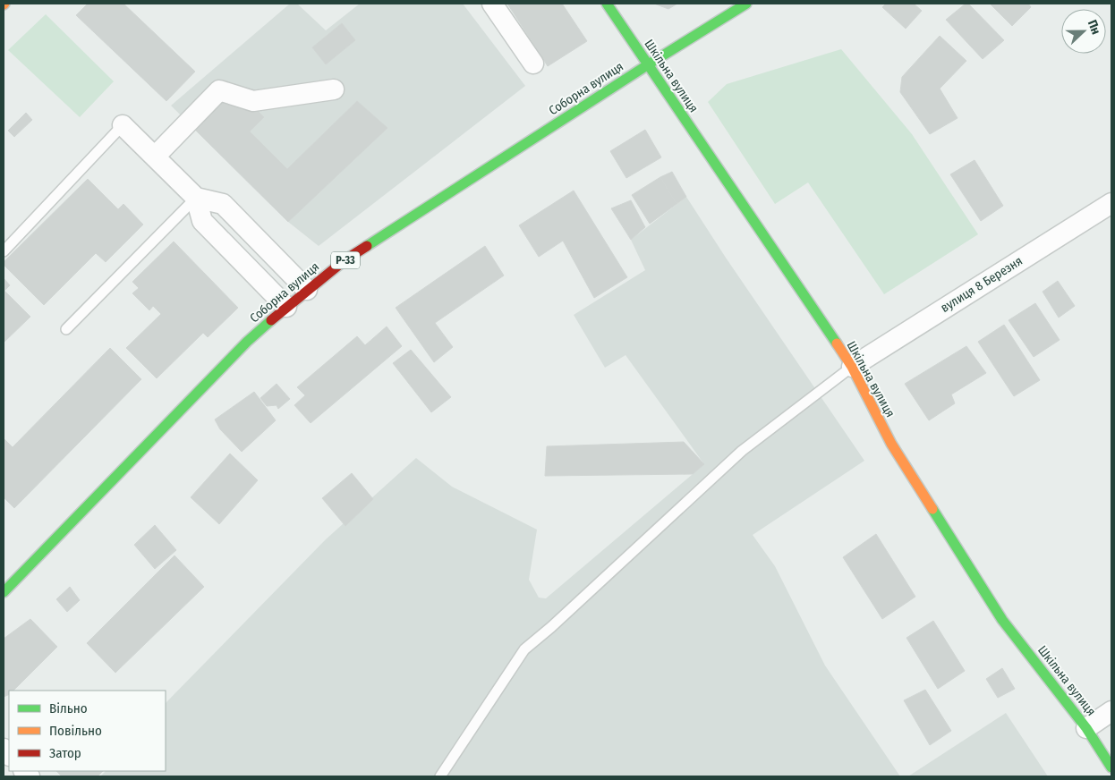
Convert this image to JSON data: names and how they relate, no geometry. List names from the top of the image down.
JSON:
{
  "streets": {
    "main road": ["Шкільна вулиця", "Соборна вулиця", "Р-33"],
    "street": ["вулиця 8 Березня"]
  },
  "crossings": [
    ["Шкільна вулиця", "Соборна вулиця"],
    ["Шкільна вулиця", "вулиця 8 Березня"]
  ],
  "legend": ["Вільно", "Повільно", "Затор"],
  "north": "right"
}
